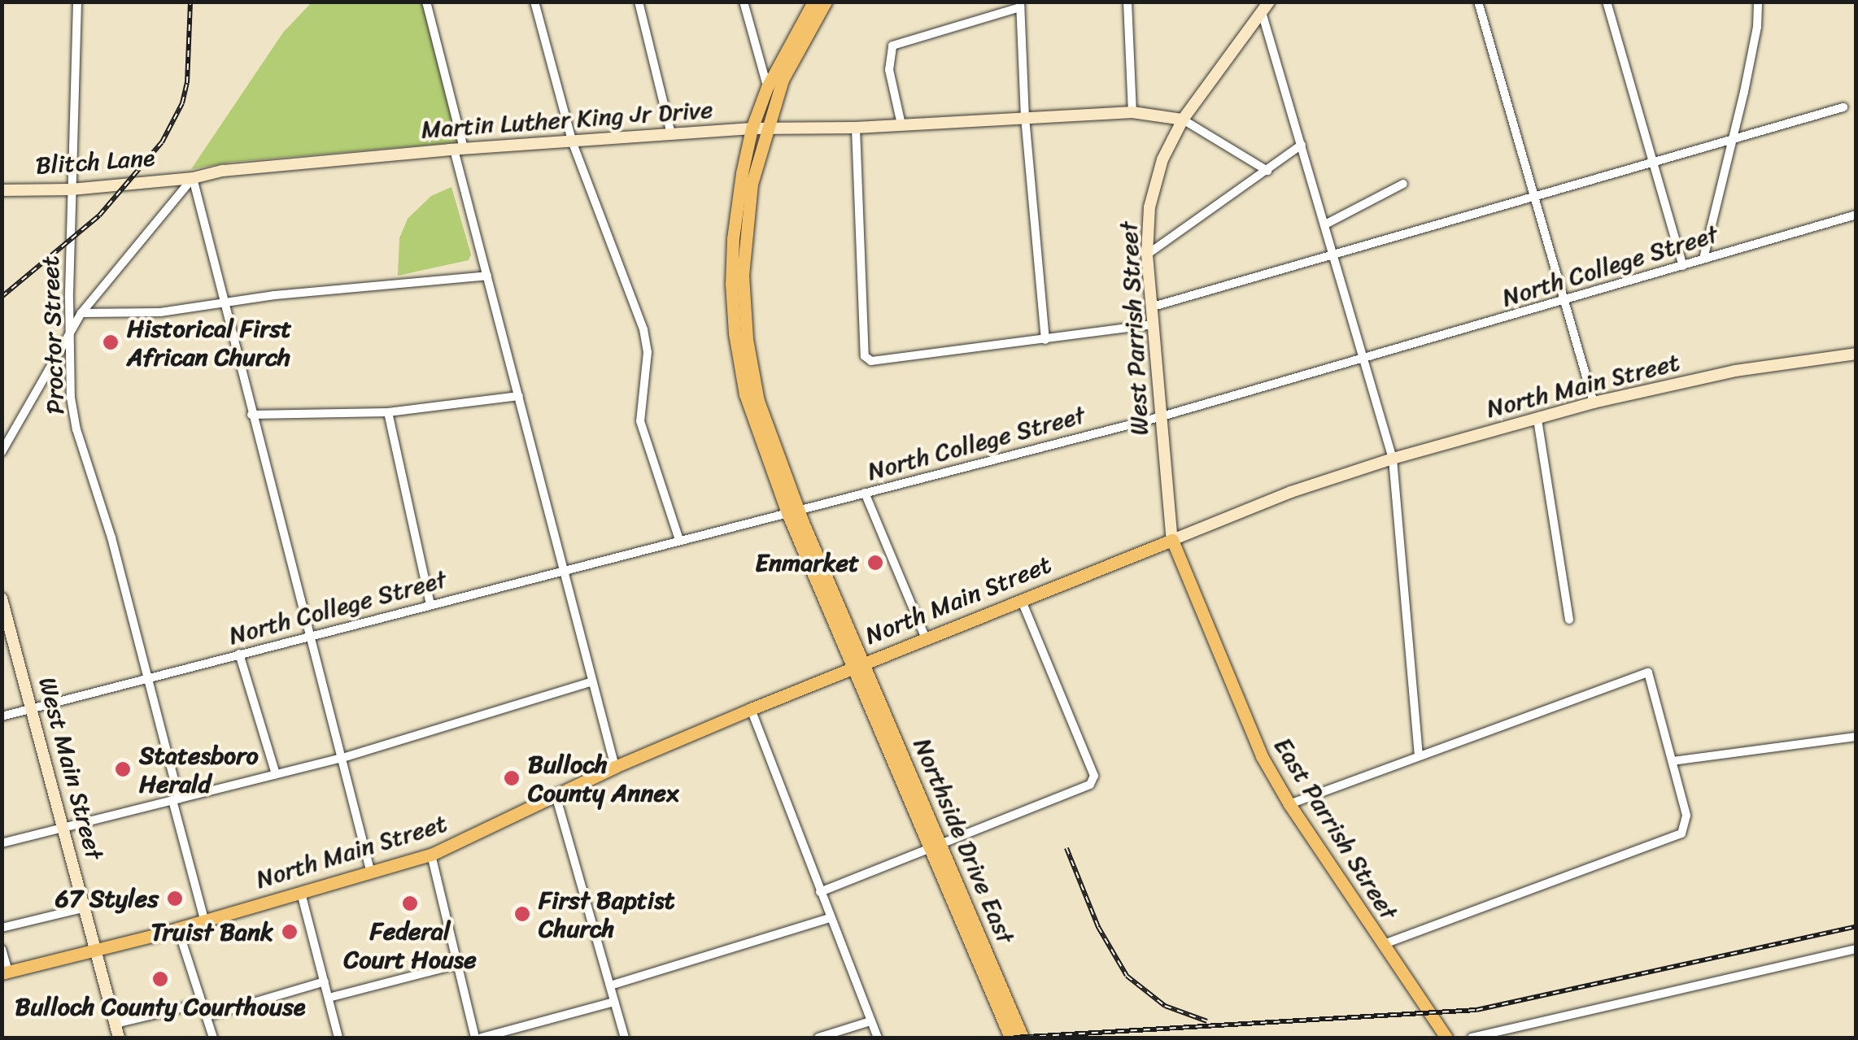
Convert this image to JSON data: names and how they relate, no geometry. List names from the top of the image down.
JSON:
{
  "streets": {
    "main road": ["North Main Street", "East Parrish Street", "Northside Drive East"],
    "street": [
      "Martin Luther King Jr Drive",
      "Blitch Lane",
      "North College Street",
      "West Parrish Street",
      "Proctor Street",
      "West Main Street"
    ]
  },
  "crossings": [
    ["Martin Luther King Jr Drive", "Blitch Lane"],
    ["Martin Luther King Jr Drive", "West Parrish Street"],
    ["Blitch Lane", "Proctor Street"],
    ["North College Street", "West Parrish Street"],
    ["North College Street", "Proctor Street"],
    ["North College Street", "West Main Street"],
    ["North College Street", "Northside Drive East"],
    ["West Parrish Street", "North Main Street"],
    ["West Parrish Street", "East Parrish Street"],
    ["Proctor Street", "North Main Street"],
    ["North Main Street", "West Main Street"],
    ["North Main Street", "East Parrish Street"],
    ["North Main Street", "Northside Drive East"]
  ],
  "places": [
    "Historical First African Church",
    "Enmarket",
    "Statesboro Herald",
    "Bulloch County Annex",
    "67 Styles",
    "Federal Court House",
    "First Baptist Church",
    "Truist Bank",
    "Bulloch County Courthouse"
  ]
}
